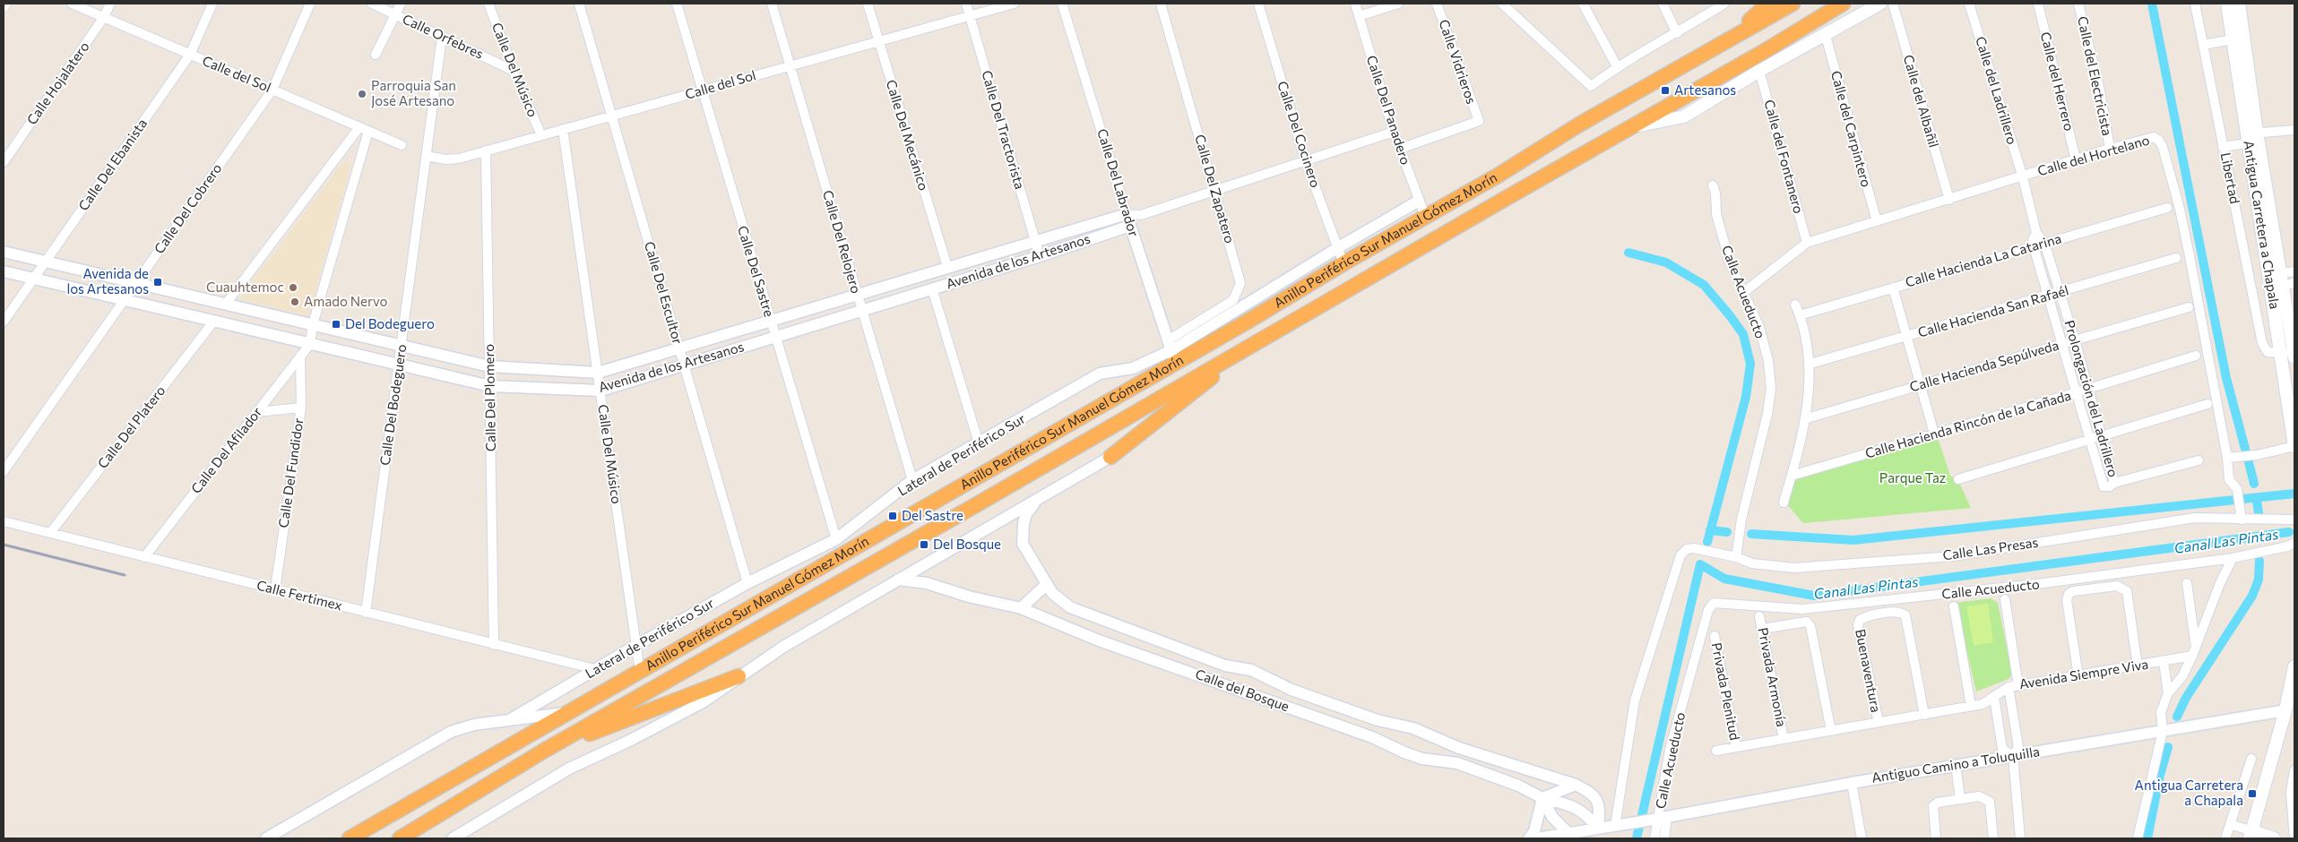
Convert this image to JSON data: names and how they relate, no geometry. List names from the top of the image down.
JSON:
{
  "streets": {
    "highway": ["Anillo Periférico Sur Manuel Gómez Morín"],
    "main road": ["Antigua Carretera a Chapala"],
    "street": [
      "Calle Orfebres",
      "Calle Vidrieros",
      "Calle Del Músico",
      "Calle del Sol",
      "Calle del Electricista",
      "Calle del Herrero",
      "Calle Hojalatero",
      "Calle del Ladrillero",
      "Calle del Albañil",
      "Calle Del Panadero",
      "Calle del Carpintero",
      "Calle Del Tractorista",
      "Calle Del Cocinero",
      "Calle Del Mecánico",
      "Calle del Hortelano",
      "Calle del Fontanero",
      "Calle Del Ebanista",
      "Libertad",
      "Calle Del Labrador",
      "Calle Del Zapatero",
      "Calle Del Cobrero",
      "Calle Del Relojero",
      "Calle Hacienda La Catarina",
      "Avenida de los Artesanos",
      "Calle Del Sastre",
      "Calle Acueducto",
      "Calle Del Escultor",
      "Calle Hacienda San Rafaél",
      "Calle Hacienda Sepúlveda",
      "Calle Del Plomero",
      "Prolongación del Ladrillero",
      "Calle Del Bodeguero",
      "Calle Hacienda Rincón de la Cañada",
      "Calle Del Platero",
      "Calle Del Afilador",
      "Lateral de Periférico Sur",
      "Calle Del Fundidor",
      "Calle Las Presas",
      "Calle Fertimex",
      "Buenaventura",
      "Avenida Siempre Viva",
      "Privada Armonía",
      "Calle del Bosque",
      "Privada Plenitud",
      "Antiguo Camino a Toluquilla"
    ]
  },
  "crossings": [
    ["Calle Orfebres", "Calle Del Músico"],
    ["Calle Orfebres", "Calle Del Bodeguero"],
    ["Calle Vidrieros", "Calle Del Panadero"],
    ["Calle Del Músico", "Calle del Sol"],
    ["Calle Del Músico", "Anillo Periférico Sur Manuel Gómez Morín"],
    ["Calle Del Músico", "Avenida de los Artesanos"],
    ["Calle Del Músico", "Lateral de Periférico Sur"],
    ["Calle del Sol", "Calle Hojalatero"],
    ["Calle del Sol", "Calle Del Tractorista"],
    ["Calle del Sol", "Calle Del Mecánico"],
    ["Calle del Sol", "Calle Del Ebanista"],
    ["Calle del Sol", "Calle Del Cobrero"],
    ["Calle del Sol", "Calle Del Relojero"],
    ["Calle del Sol", "Calle Del Sastre"],
    ["Calle del Sol", "Calle Del Escultor"],
    ["Calle del Sol", "Calle Del Plomero"],
    ["Calle del Sol", "Calle Del Bodeguero"],
    ["Calle del Electricista", "Calle del Hortelano"],
    ["Calle del Herrero", "Calle del Hortelano"],
    ["Calle del Ladrillero", "Calle del Hortelano"],
    ["Calle del Ladrillero", "Prolongación del Ladrillero"],
    ["Calle del Albañil", "Calle del Hortelano"],
    ["Calle Del Panadero", "Anillo Periférico Sur Manuel Gómez Morín"],
    ["Calle Del Panadero", "Avenida de los Artesanos"],
    ["Calle Del Panadero", "Lateral de Periférico Sur"],
    ["Calle del Carpintero", "Calle del Hortelano"],
    ["Calle Del Tractorista", "Avenida de los Artesanos"],
    ["Calle Del Cocinero", "Anillo Periférico Sur Manuel Gómez Morín"],
    ["Calle Del Cocinero", "Avenida de los Artesanos"],
    ["Calle Del Cocinero", "Lateral de Periférico Sur"],
    ["Calle Del Mecánico", "Avenida de los Artesanos"],
    ["Calle del Hortelano", "Calle del Fontanero"],
    ["Calle del Hortelano", "Calle Acueducto"],
    ["Calle del Hortelano", "Prolongación del Ladrillero"],
    ["Calle del Hortelano", "Calle Las Presas"],
    ["Calle Del Ebanista", "Avenida de los Artesanos"],
    ["Libertad", "Antigua Carretera a Chapala"],
    ["Calle Del Labrador", "Calle Del Zapatero"],
    ["Calle Del Labrador", "Anillo Periférico Sur Manuel Gómez Morín"],
    ["Calle Del Labrador", "Avenida de los Artesanos"],
    ["Calle Del Labrador", "Lateral de Periférico Sur"],
    ["Calle Del Zapatero", "Anillo Periférico Sur Manuel Gómez Morín"],
    ["Calle Del Zapatero", "Avenida de los Artesanos"],
    ["Calle Del Zapatero", "Lateral de Periférico Sur"],
    ["Calle Del Cobrero", "Avenida de los Artesanos"],
    ["Anillo Periférico Sur Manuel Gómez Morín", "Lateral de Periférico Sur"],
    ["Calle Del Relojero", "Avenida de los Artesanos"],
    ["Calle Del Relojero", "Lateral de Periférico Sur"],
    ["Calle Hacienda La Catarina", "Prolongación del Ladrillero"],
    ["Avenida de los Artesanos", "Calle Del Sastre"],
    ["Avenida de los Artesanos", "Calle Del Escultor"],
    ["Avenida de los Artesanos", "Calle Del Plomero"],
    ["Avenida de los Artesanos", "Calle Del Bodeguero"],
    ["Avenida de los Artesanos", "Calle Del Platero"],
    ["Avenida de los Artesanos", "Calle Del Afilador"],
    ["Calle Del Sastre", "Lateral de Periférico Sur"],
    ["Calle Acueducto", "Calle Las Presas"],
    ["Calle Acueducto", "Antiguo Camino a Toluquilla"],
    ["Calle Del Escultor", "Lateral de Periférico Sur"],
    ["Calle Hacienda San Rafaél", "Prolongación del Ladrillero"],
    ["Calle Hacienda Sepúlveda", "Prolongación del Ladrillero"],
    ["Calle Del Plomero", "Calle Fertimex"],
    ["Prolongación del Ladrillero", "Calle Hacienda Rincón de la Cañada"],
    ["Calle Del Bodeguero", "Calle Fertimex"],
    ["Calle Del Platero", "Calle Fertimex"],
    ["Calle Del Afilador", "Calle Del Fundidor"],
    ["Calle Del Afilador", "Calle Fertimex"],
    ["Lateral de Periférico Sur", "Calle Fertimex"],
    ["Calle Del Fundidor", "Calle Fertimex"],
    ["Calle Las Presas", "Antiguo Camino a Toluquilla"],
    ["Buenaventura", "Avenida Siempre Viva"],
    ["Avenida Siempre Viva", "Privada Armonía"],
    ["Avenida Siempre Viva", "Privada Plenitud"],
    ["Calle del Bosque", "Antiguo Camino a Toluquilla"]
  ],
  "water": ["Canal Las Pintas"],
  "parks": ["Parque Taz"],
  "places": {
    "transit": [
      "Artesanos",
      "Avenida de los Artesanos",
      "Del Bodeguero",
      "Del Sastre",
      "Del Bosque",
      "Antigua Carretera a Chapala"
    ],
    "other": ["Parroquia San José Artesano", "Cuauhtemoc", "Amado Nervo"]
  }
}
